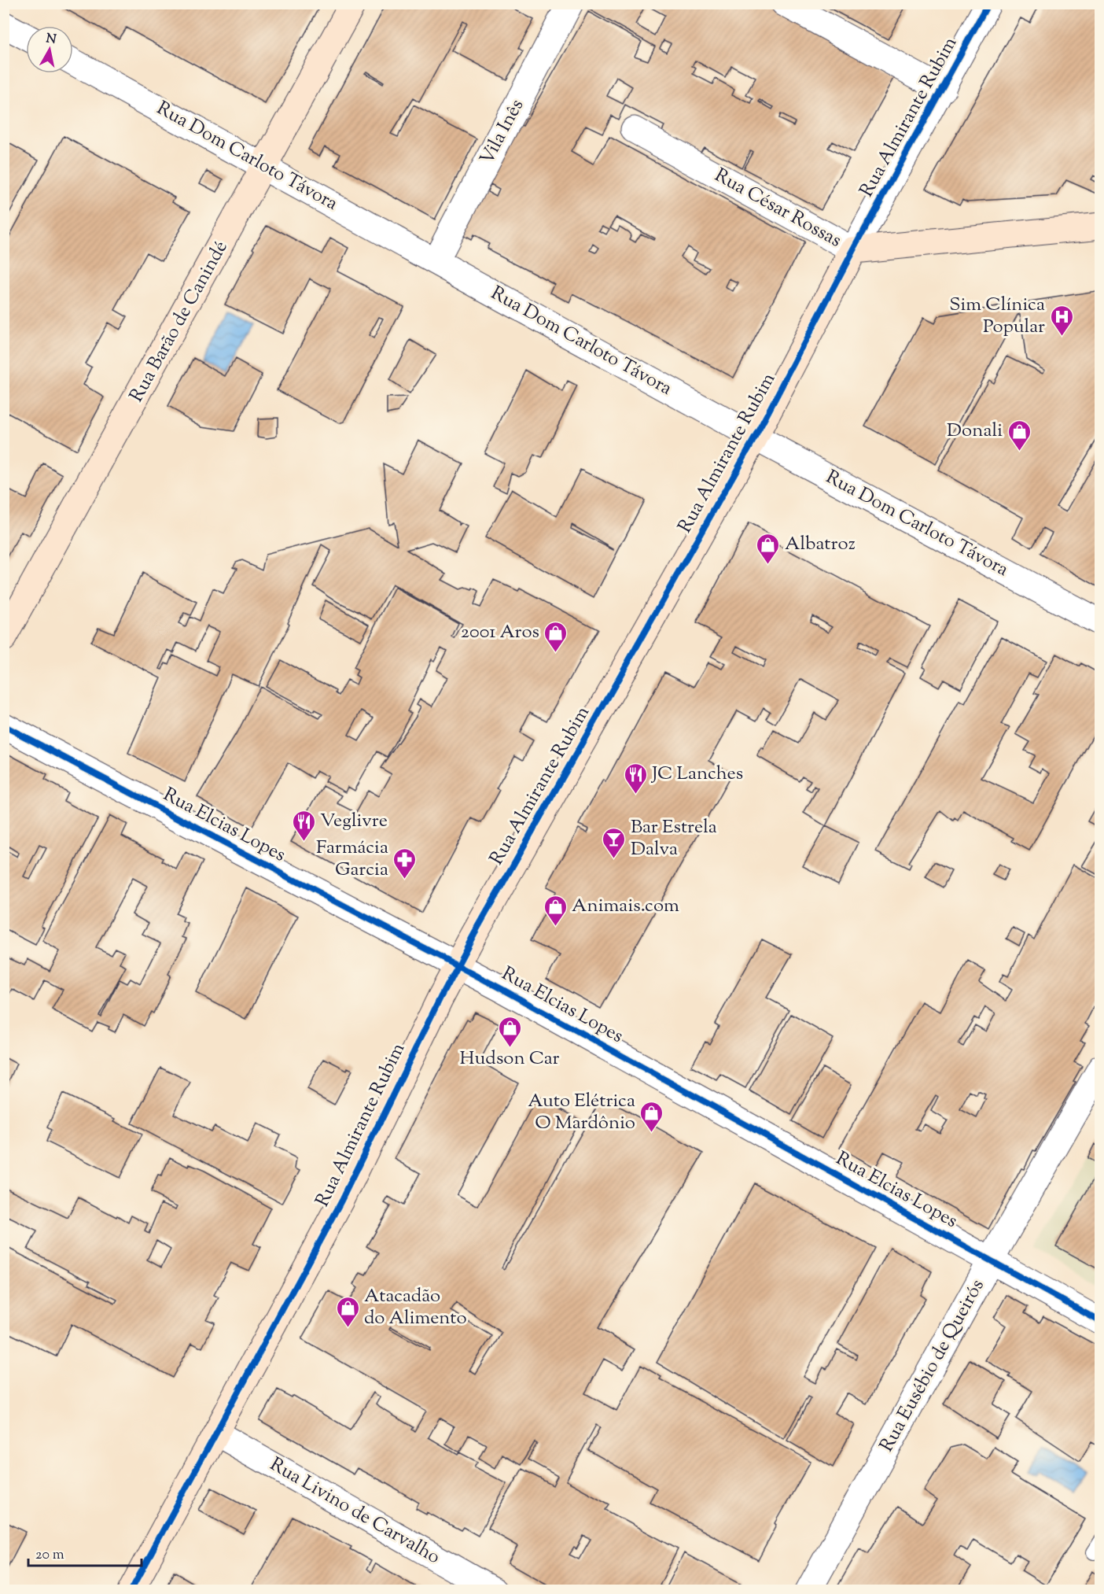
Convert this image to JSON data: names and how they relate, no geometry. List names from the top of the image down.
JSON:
{
  "streets": {
    "main road": ["Rua Almirante Rubim", "Rua César Rossas", "Rua Barão de Canindé"],
    "street": [
      "Vila Inês",
      "Rua Dom Carloto Távora",
      "Rua Elcias Lopes",
      "Rua Eusébio de Queirós",
      "Rua Livino de Carvalho"
    ]
  },
  "crossings": [
    ["Rua Almirante Rubim", "Rua Dom Carloto Távora"],
    ["Rua Almirante Rubim", "Rua César Rossas"],
    ["Rua Almirante Rubim", "Rua Elcias Lopes"],
    ["Rua Almirante Rubim", "Rua Livino de Carvalho"],
    ["Vila Inês", "Rua Dom Carloto Távora"],
    ["Rua Dom Carloto Távora", "Rua Barão de Canindé"],
    ["Rua Elcias Lopes", "Rua Eusébio de Queirós"]
  ],
  "places": {
    "hospital": ["Sim Clínica Popular"],
    "shop": [
      "Donali",
      "Albatroz",
      "2001 Aros",
      "Animais.com",
      "Hudson Car",
      "Auto Elétrica O Mardônio",
      "Atacadão do Alimento"
    ],
    "restaurant": ["JC Lanches", "Veglivre"],
    "bar": ["Bar Estrela Dalva"],
    "pharmacy": ["Farmácia Garcia"]
  },
  "scale_bar": "20 m",
  "north": "top"
}
